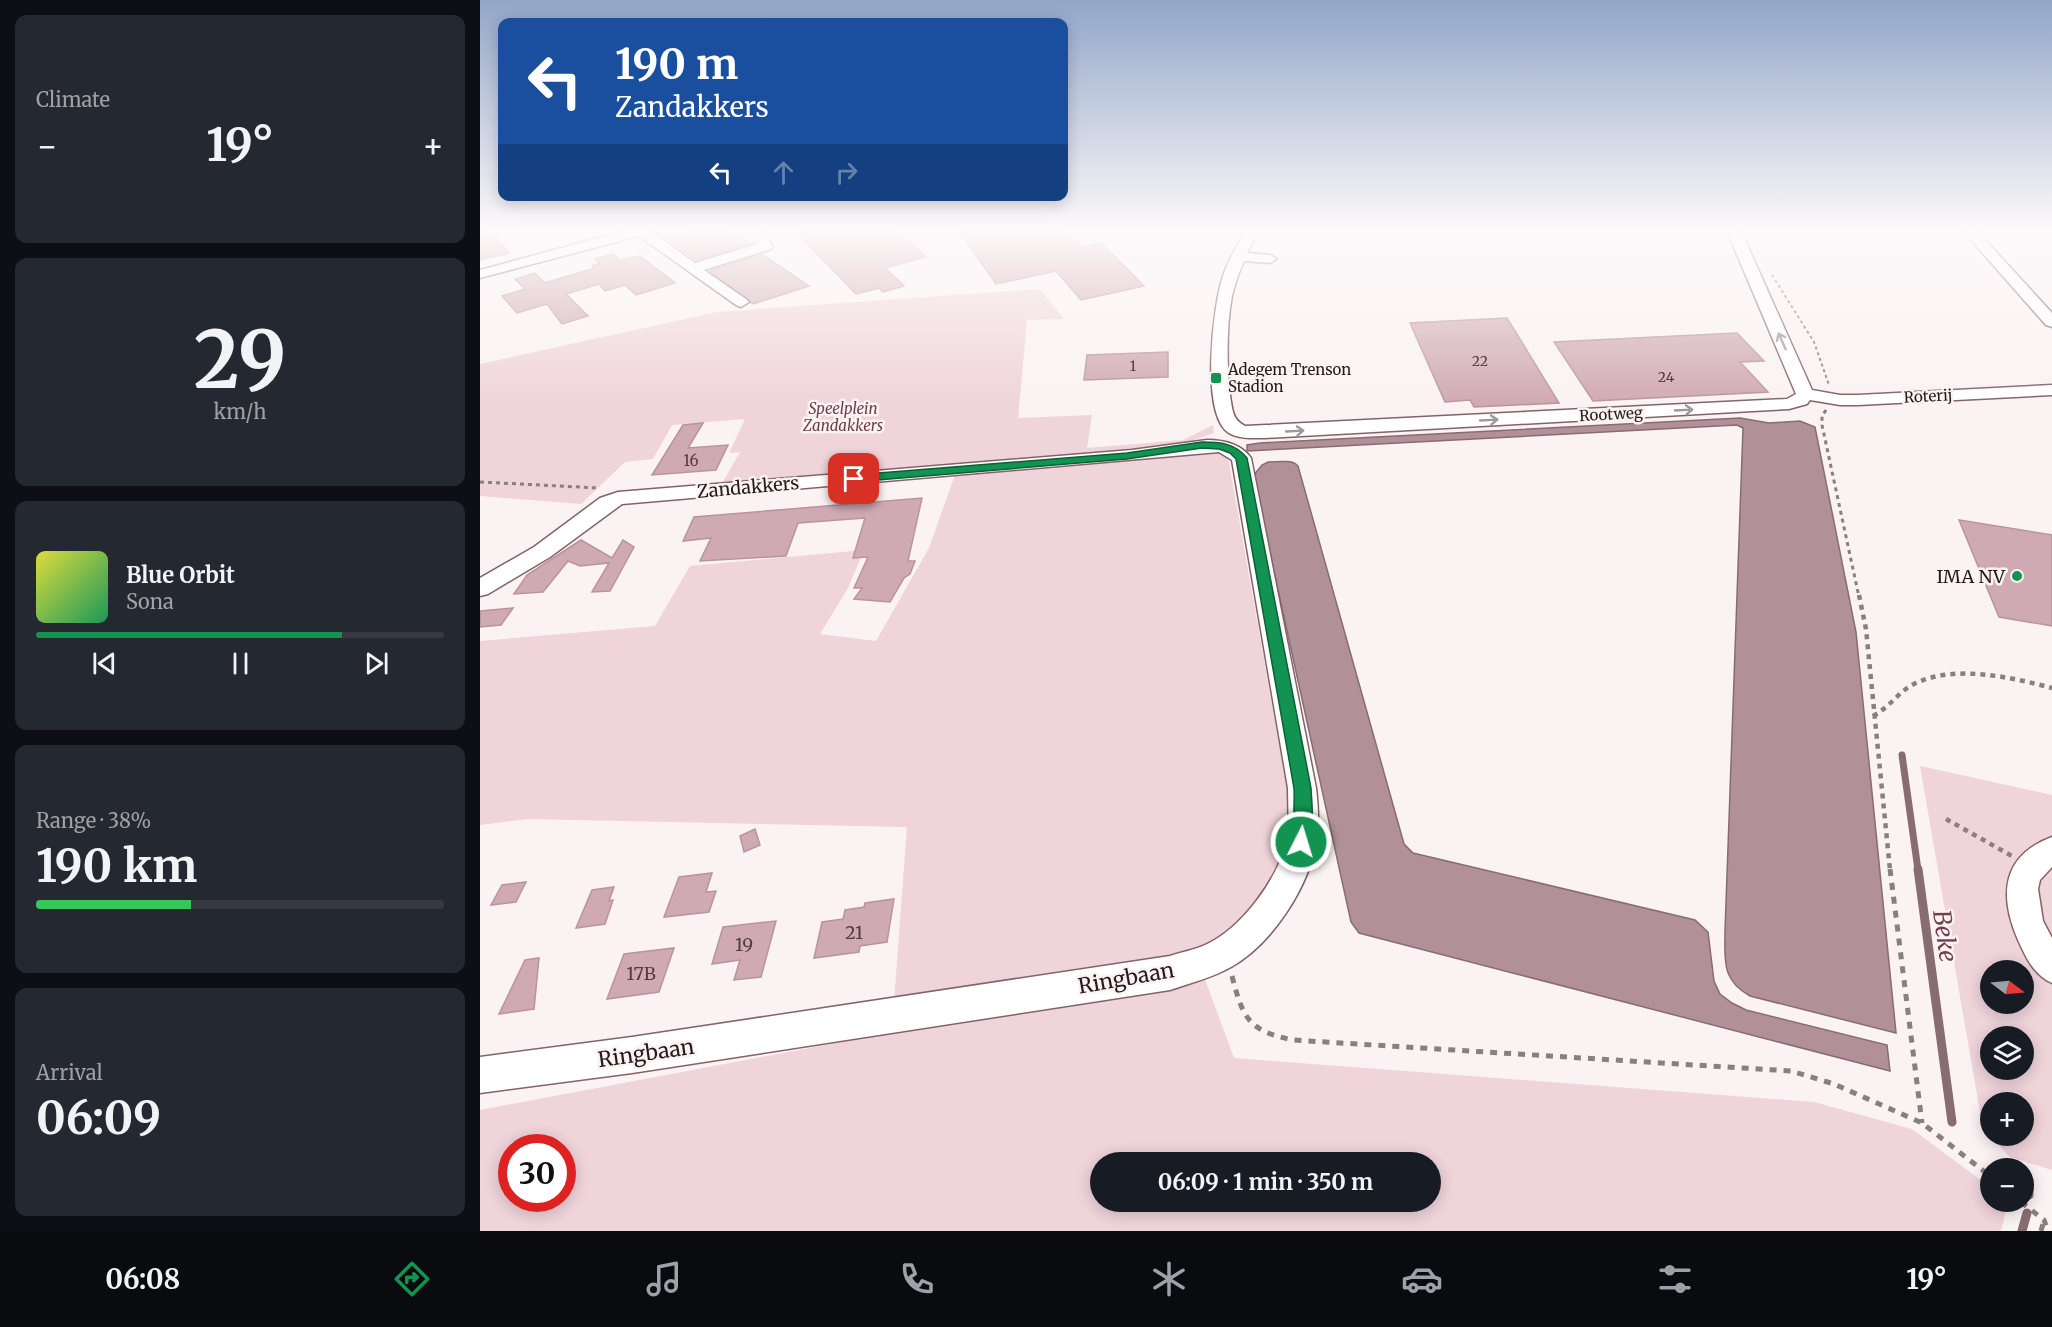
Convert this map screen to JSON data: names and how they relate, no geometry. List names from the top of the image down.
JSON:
{
  "streets": {
    "street": [
      "Roterij",
      "Rootweg",
      "Zandakkers",
      "Ringbaan"
    ]
  },
  "crossings": [
    ["Roterij", "Rootweg"],
    ["Rootweg", "Zandakkers"],
    ["Rootweg", "Ringbaan"],
    ["Zandakkers", "Ringbaan"]
  ],
  "one_way": ["Rootweg"],
  "water": ["Beke"],
  "parks": ["Speelplein Zandakkers"],
  "places": {
    "transit": ["Adegem Trenson Stadion"],
    "other": ["IMA NV"]
  },
  "house_numbers": [
    "22",
    "1",
    "24",
    "16",
    "21",
    "19",
    "17B"
  ],
  "north": "right",
  "page": {
    "tile": [
      "Climate",
      ["29", "km/h"],
      ["Range · 38%", "190 km"],
      ["Arrival", "06:09"]
    ],
    "turn": ["190 m", "Zandakkers"],
    "heat": ["−", "19°", "+"],
    "song": ["Blue Orbit", "Sona"],
    "map_buttons": ["+", "−"],
    "limit": "30",
    "trip": "06:09 · 1 min · 350 m",
    "tabs": ["06:08", "19°"]
  }
}
